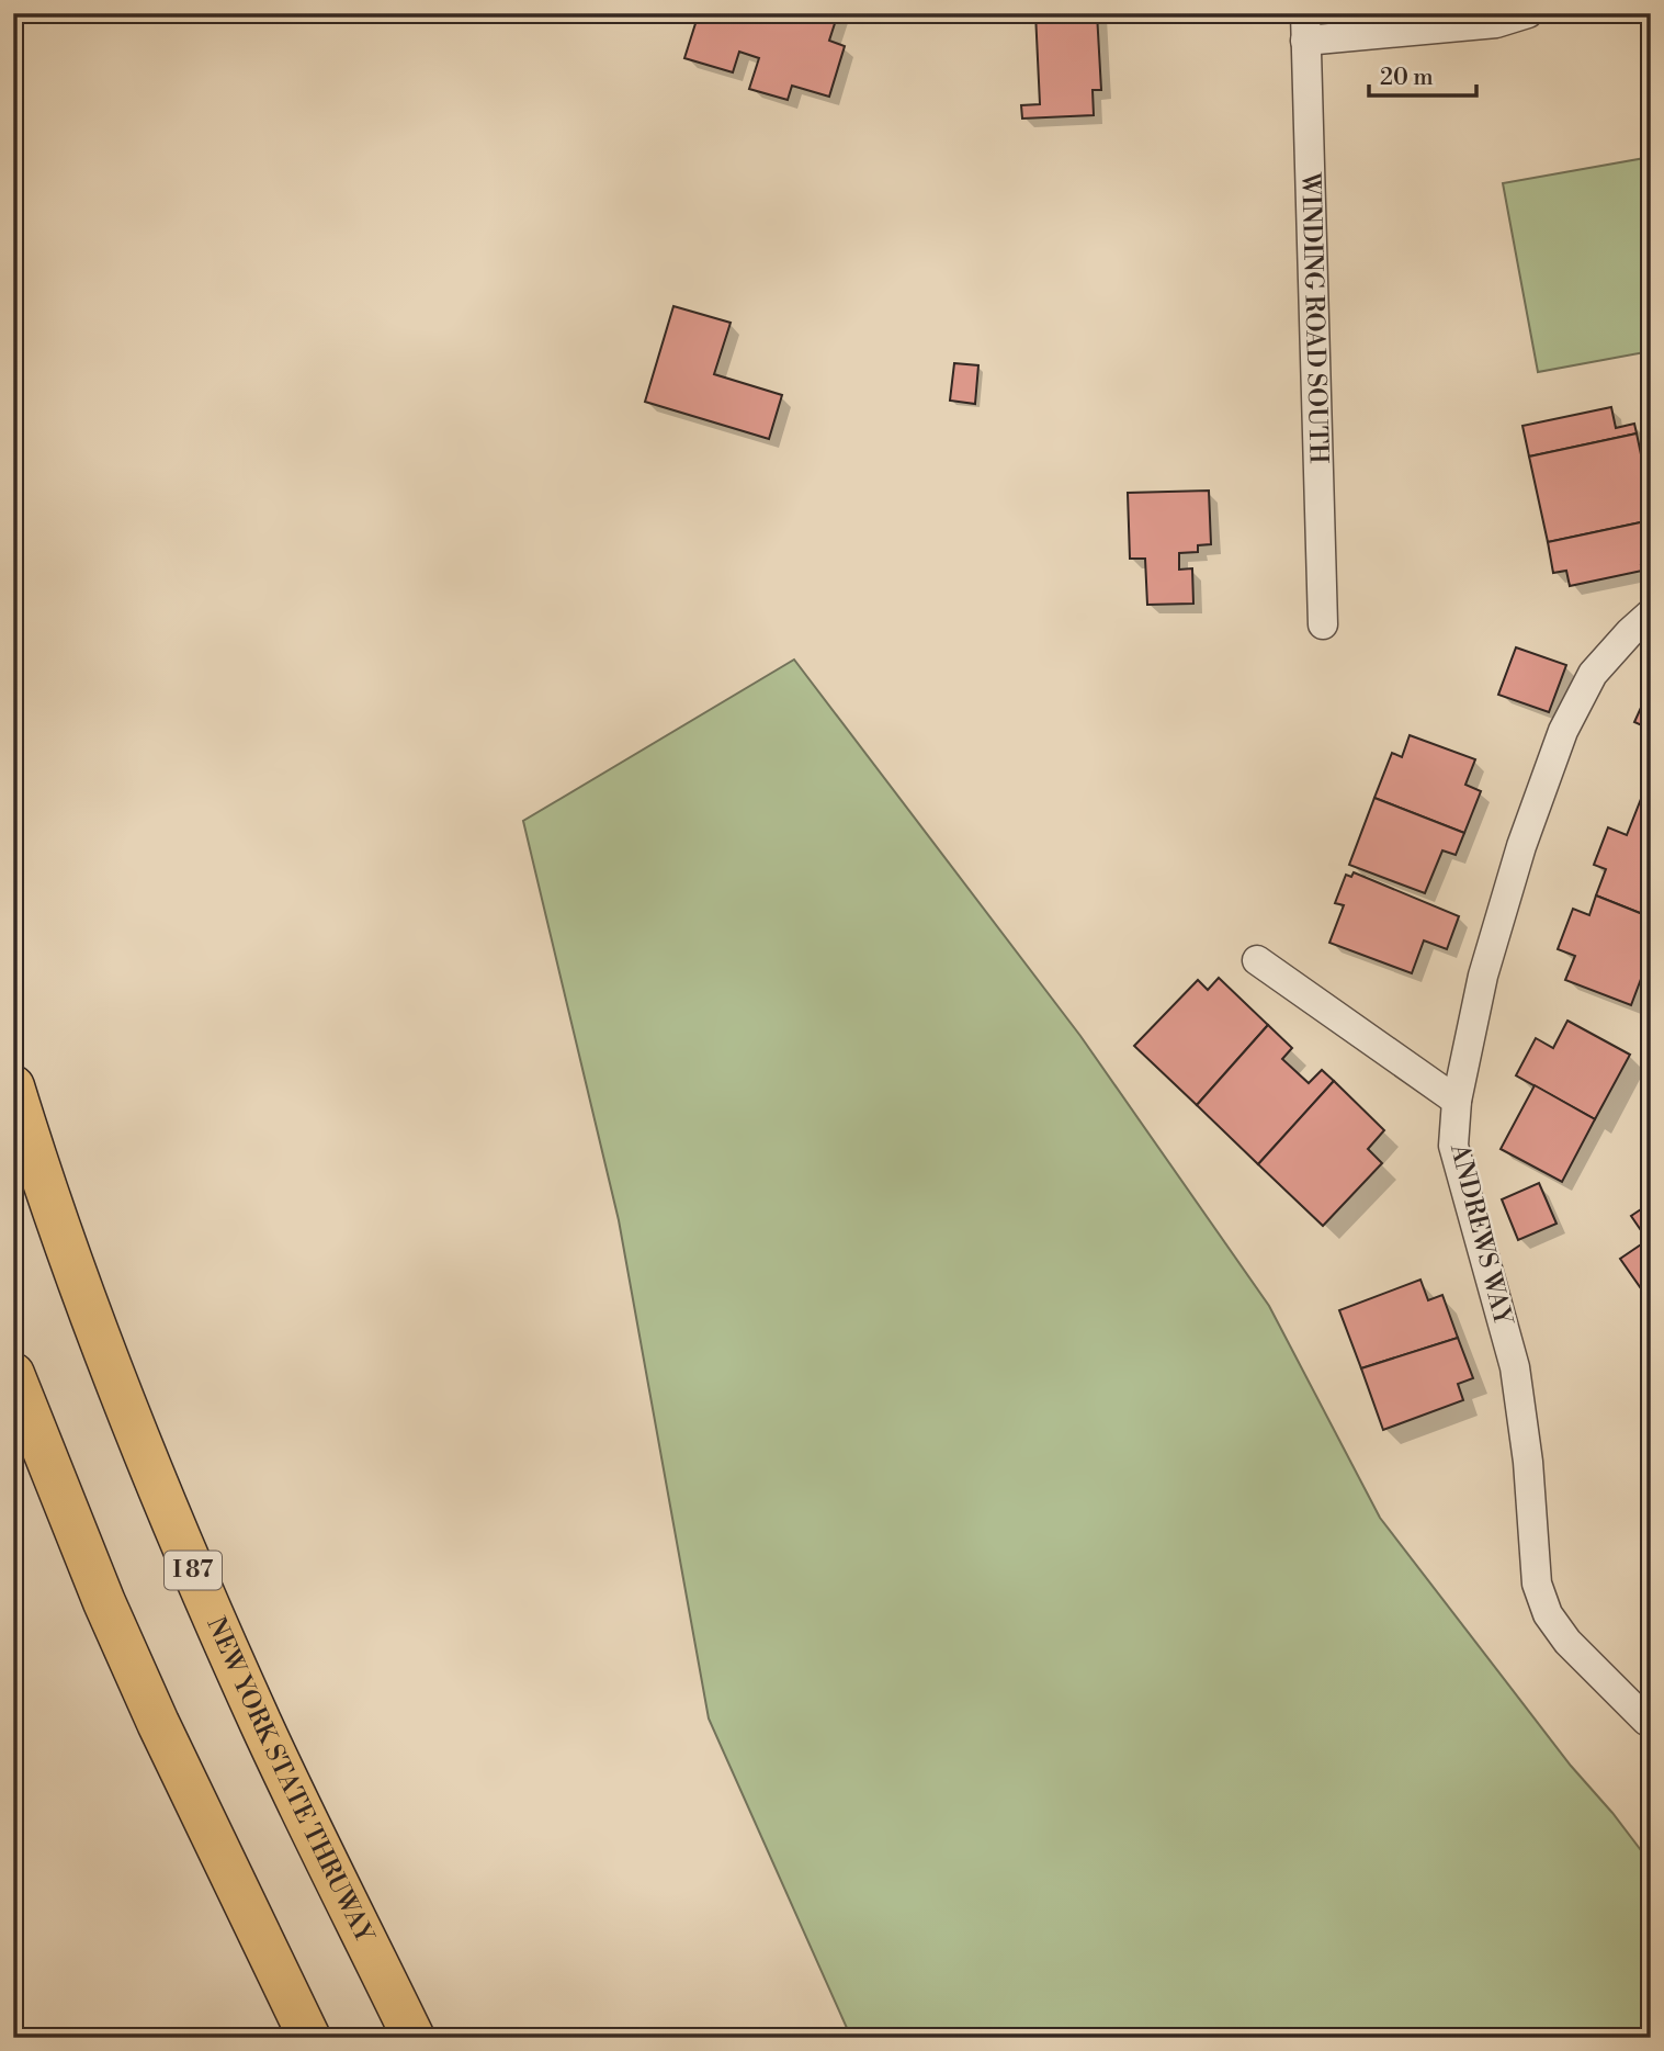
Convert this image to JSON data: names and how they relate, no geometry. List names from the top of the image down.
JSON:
{
  "streets": {
    "highway": ["I 87", "NEW YORK STATE THRUWAY"],
    "street": ["WINDING ROAD SOUTH", "ANDREWS WAY"]
  },
  "scale_bar": "20 m"
}
